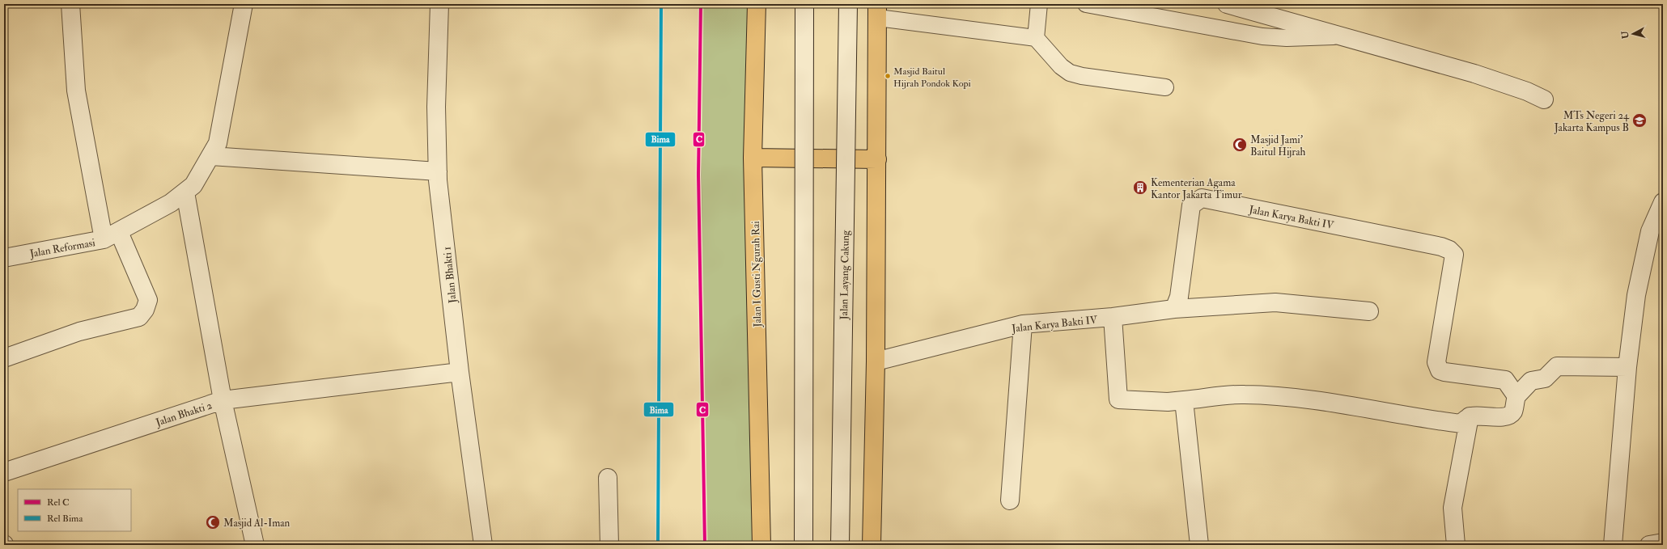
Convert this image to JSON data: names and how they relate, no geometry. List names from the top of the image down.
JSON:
{
  "streets": {
    "main road": ["Jalan I Gusti Ngurah Rai"],
    "street": [
      "Jalan Karya Bakti IV",
      "Jalan Reformasi",
      "Jalan Bhakti 1",
      "Jalan Layang Cakung",
      "Jalan Bhakti 2"
    ]
  },
  "places": {
    "other": ["Masjid Baitul Hijrah Pondok Kopi"],
    "school or university": ["MTs Negeri 24 Jakarta Kampus B"],
    "mosque": ["Masjid Jami' Baitul Hijrah", "Masjid Al-Iman"],
    "building": ["Kementerian Agama Kantor Jakarta Timur"]
  },
  "lines": ["rail line C", "rail line Bima"],
  "legend": ["Rel C", "Rel Bima"],
  "north": "left"
}
